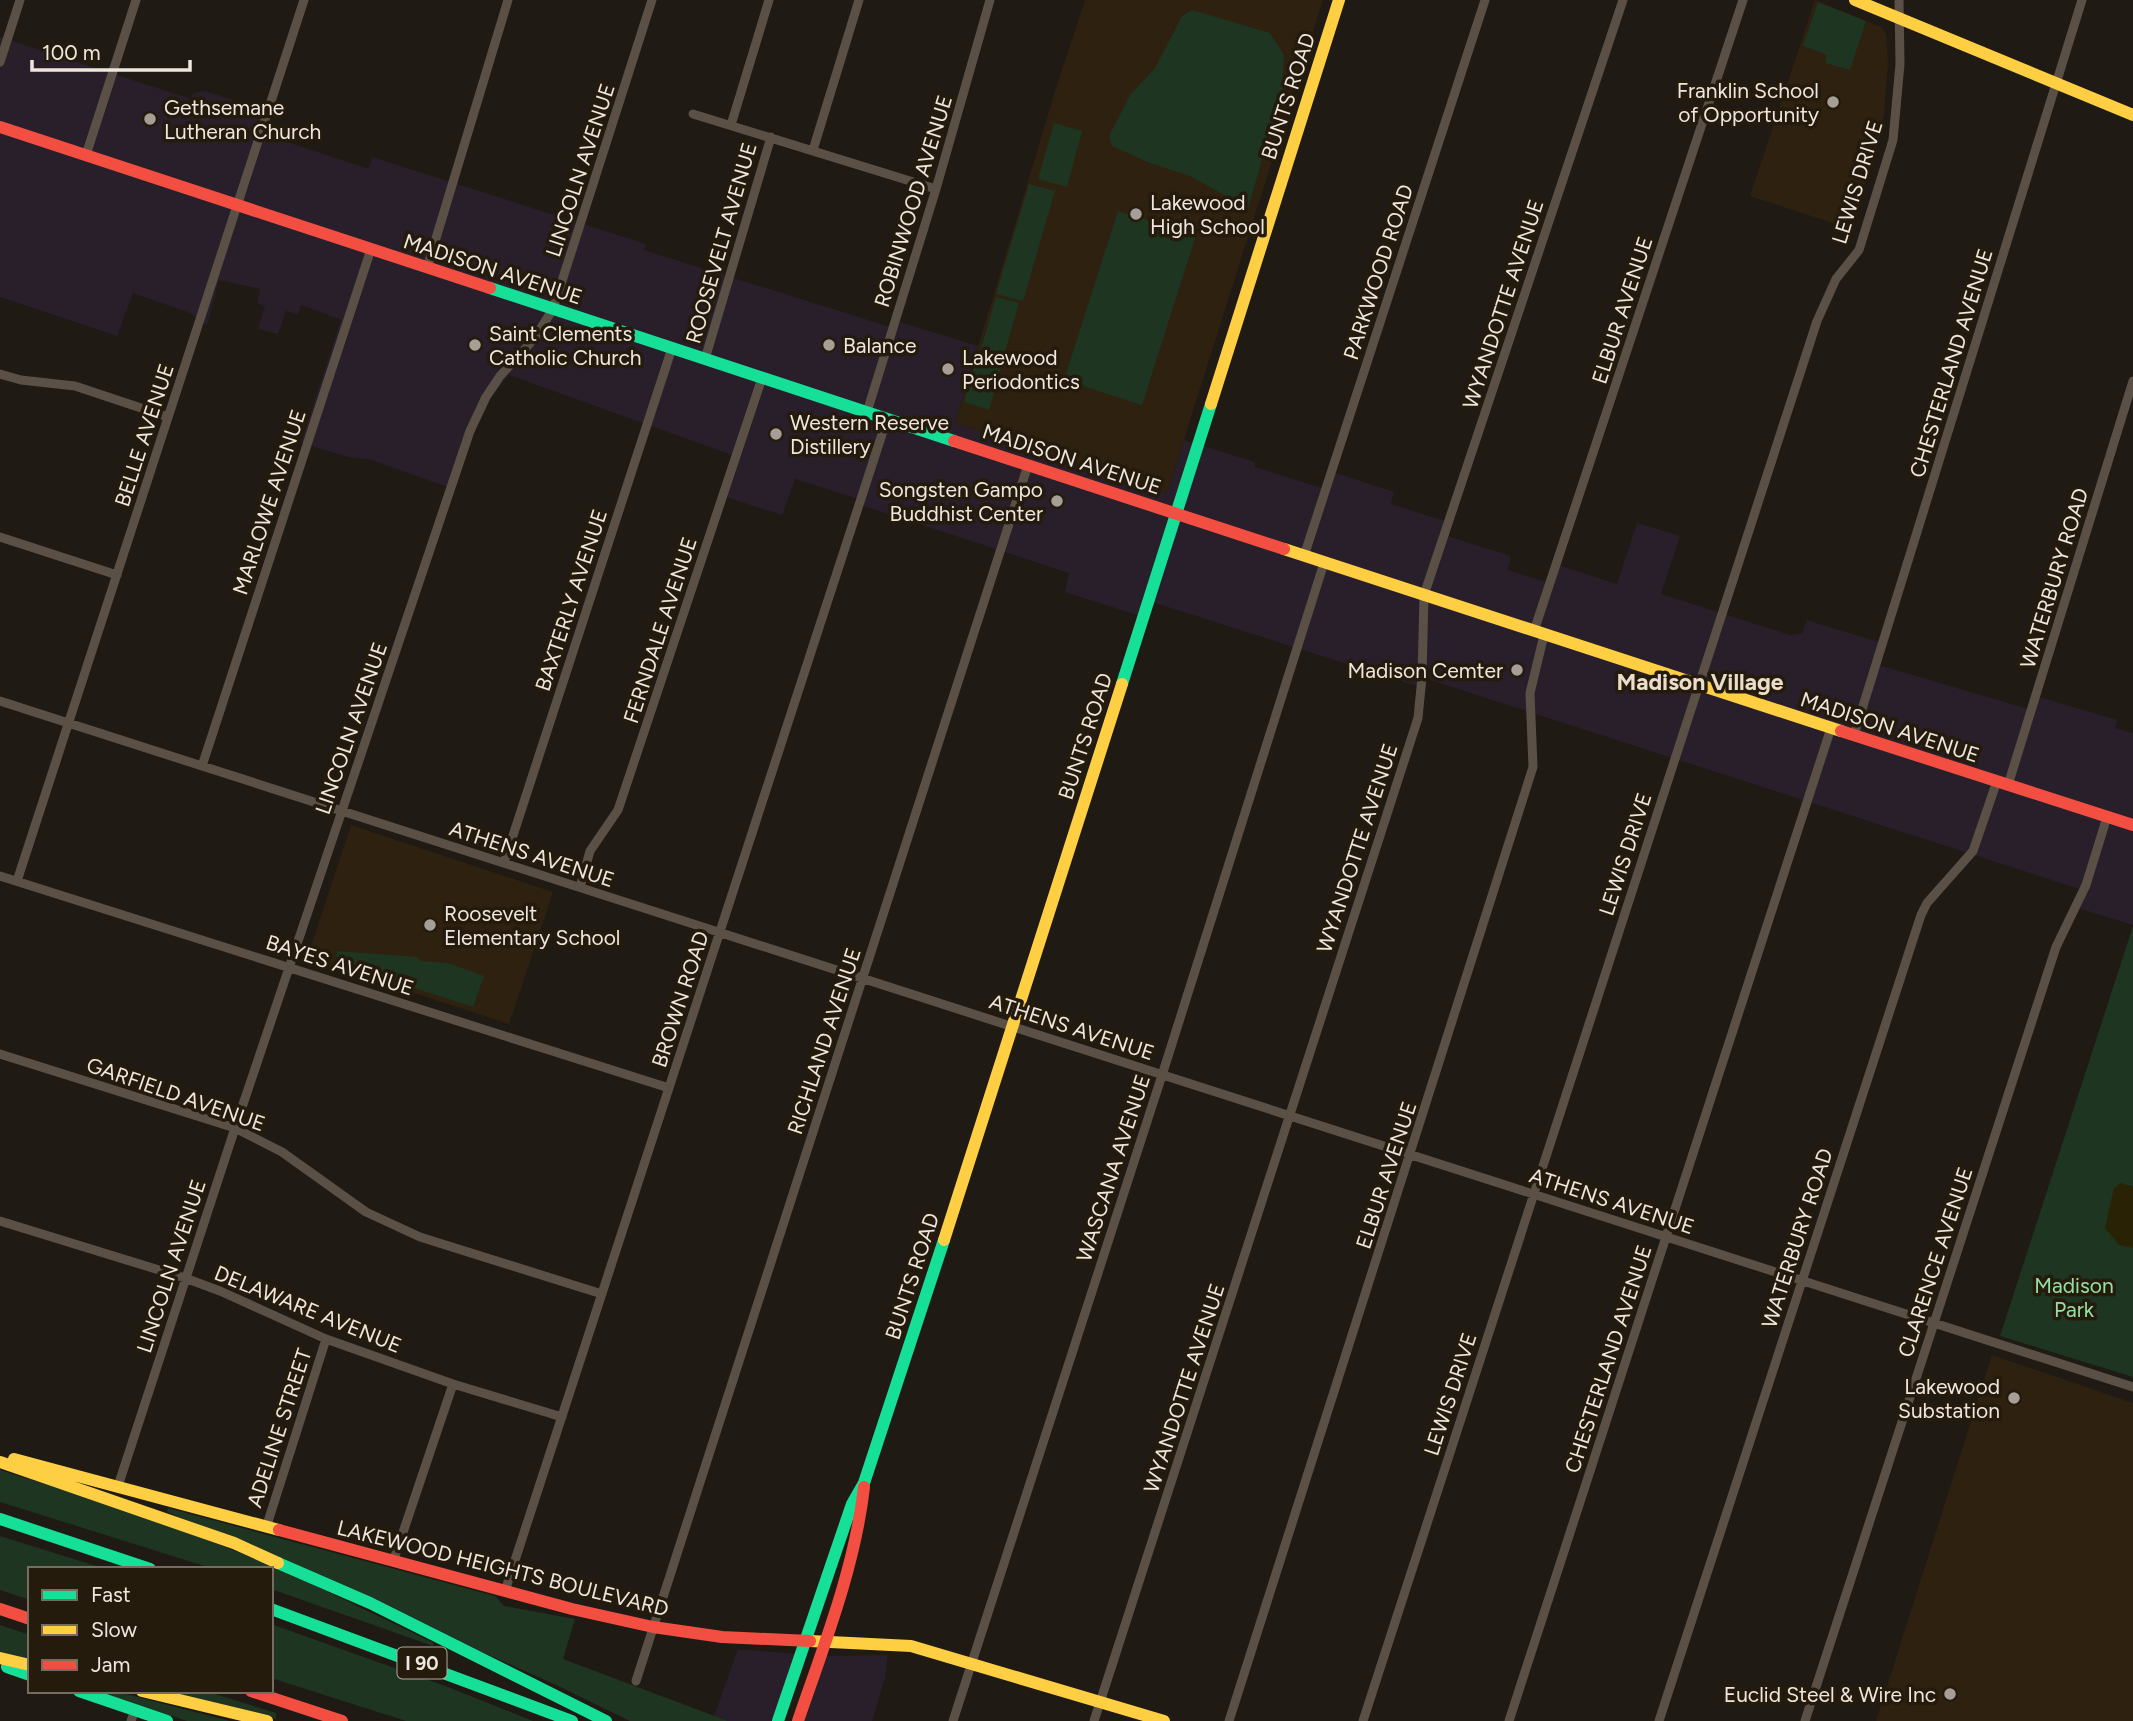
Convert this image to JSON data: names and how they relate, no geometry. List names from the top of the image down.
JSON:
{
  "streets": {
    "main road": [
      "BUNTS ROAD",
      "MADISON AVENUE",
      "LAKEWOOD HEIGHTS BOULEVARD",
      "I 90"
    ],
    "street": [
      "LINCOLN AVENUE",
      "LEWIS DRIVE",
      "ROBINWOOD AVENUE",
      "ROOSEVELT AVENUE",
      "PARKWOOD ROAD",
      "WYANDOTTE AVENUE",
      "ELBUR AVENUE",
      "CHESTERLAND AVENUE",
      "BELLE AVENUE",
      "MARLOWE AVENUE",
      "WATERBURY ROAD",
      "BAXTERLY AVENUE",
      "FERNDALE AVENUE",
      "ATHENS AVENUE",
      "BAYES AVENUE",
      "BROWN ROAD",
      "RICHLAND AVENUE",
      "GARFIELD AVENUE",
      "WASCANA AVENUE",
      "CLARENCE AVENUE",
      "DELAWARE AVENUE",
      "ADELINE STREET"
    ]
  },
  "crossings": [
    ["BUNTS ROAD", "MADISON AVENUE"],
    ["BUNTS ROAD", "ATHENS AVENUE"],
    ["BUNTS ROAD", "LAKEWOOD HEIGHTS BOULEVARD"],
    ["LINCOLN AVENUE", "MADISON AVENUE"],
    ["LINCOLN AVENUE", "ATHENS AVENUE"],
    ["LINCOLN AVENUE", "BAYES AVENUE"],
    ["LINCOLN AVENUE", "GARFIELD AVENUE"],
    ["LINCOLN AVENUE", "DELAWARE AVENUE"],
    ["LINCOLN AVENUE", "LAKEWOOD HEIGHTS BOULEVARD"],
    ["LEWIS DRIVE", "MADISON AVENUE"],
    ["LEWIS DRIVE", "ATHENS AVENUE"],
    ["ROBINWOOD AVENUE", "MADISON AVENUE"],
    ["ROOSEVELT AVENUE", "MADISON AVENUE"],
    ["MADISON AVENUE", "PARKWOOD ROAD"],
    ["MADISON AVENUE", "WYANDOTTE AVENUE"],
    ["MADISON AVENUE", "ELBUR AVENUE"],
    ["MADISON AVENUE", "CHESTERLAND AVENUE"],
    ["MADISON AVENUE", "BELLE AVENUE"],
    ["MADISON AVENUE", "MARLOWE AVENUE"],
    ["MADISON AVENUE", "WATERBURY ROAD"],
    ["MADISON AVENUE", "BAXTERLY AVENUE"],
    ["MADISON AVENUE", "FERNDALE AVENUE"],
    ["MADISON AVENUE", "BROWN ROAD"],
    ["MADISON AVENUE", "RICHLAND AVENUE"],
    ["MADISON AVENUE", "WASCANA AVENUE"],
    ["MADISON AVENUE", "CLARENCE AVENUE"],
    ["WYANDOTTE AVENUE", "ATHENS AVENUE"],
    ["WYANDOTTE AVENUE", "LAKEWOOD HEIGHTS BOULEVARD"],
    ["ELBUR AVENUE", "ATHENS AVENUE"],
    ["CHESTERLAND AVENUE", "ATHENS AVENUE"],
    ["BELLE AVENUE", "ATHENS AVENUE"],
    ["BELLE AVENUE", "BAYES AVENUE"],
    ["MARLOWE AVENUE", "ATHENS AVENUE"],
    ["WATERBURY ROAD", "ATHENS AVENUE"],
    ["BAXTERLY AVENUE", "ATHENS AVENUE"],
    ["FERNDALE AVENUE", "ATHENS AVENUE"],
    ["ATHENS AVENUE", "BROWN ROAD"],
    ["ATHENS AVENUE", "RICHLAND AVENUE"],
    ["ATHENS AVENUE", "WASCANA AVENUE"],
    ["ATHENS AVENUE", "CLARENCE AVENUE"],
    ["BAYES AVENUE", "BROWN ROAD"],
    ["BROWN ROAD", "GARFIELD AVENUE"],
    ["BROWN ROAD", "DELAWARE AVENUE"],
    ["BROWN ROAD", "LAKEWOOD HEIGHTS BOULEVARD"],
    ["RICHLAND AVENUE", "LAKEWOOD HEIGHTS BOULEVARD"],
    ["WASCANA AVENUE", "LAKEWOOD HEIGHTS BOULEVARD"],
    ["DELAWARE AVENUE", "ADELINE STREET"],
    ["ADELINE STREET", "LAKEWOOD HEIGHTS BOULEVARD"]
  ],
  "districts": ["Madison Village"],
  "parks": ["Madison Park"],
  "places": [
    "Franklin School of Opportunity",
    "Gethsemane Lutheran Church",
    "Lakewood High School",
    "Saint Clements Catholic Church",
    "Balance",
    "Lakewood Periodontics",
    "Western Reserve Distillery",
    "Songsten Gampo Buddhist Center",
    "Madison Cemter",
    "Roosevelt Elementary School",
    "Lakewood Substation",
    "Euclid Steel & Wire Inc"
  ],
  "legend": ["Fast", "Slow", "Jam"],
  "scale_bar": "100 m"
}
